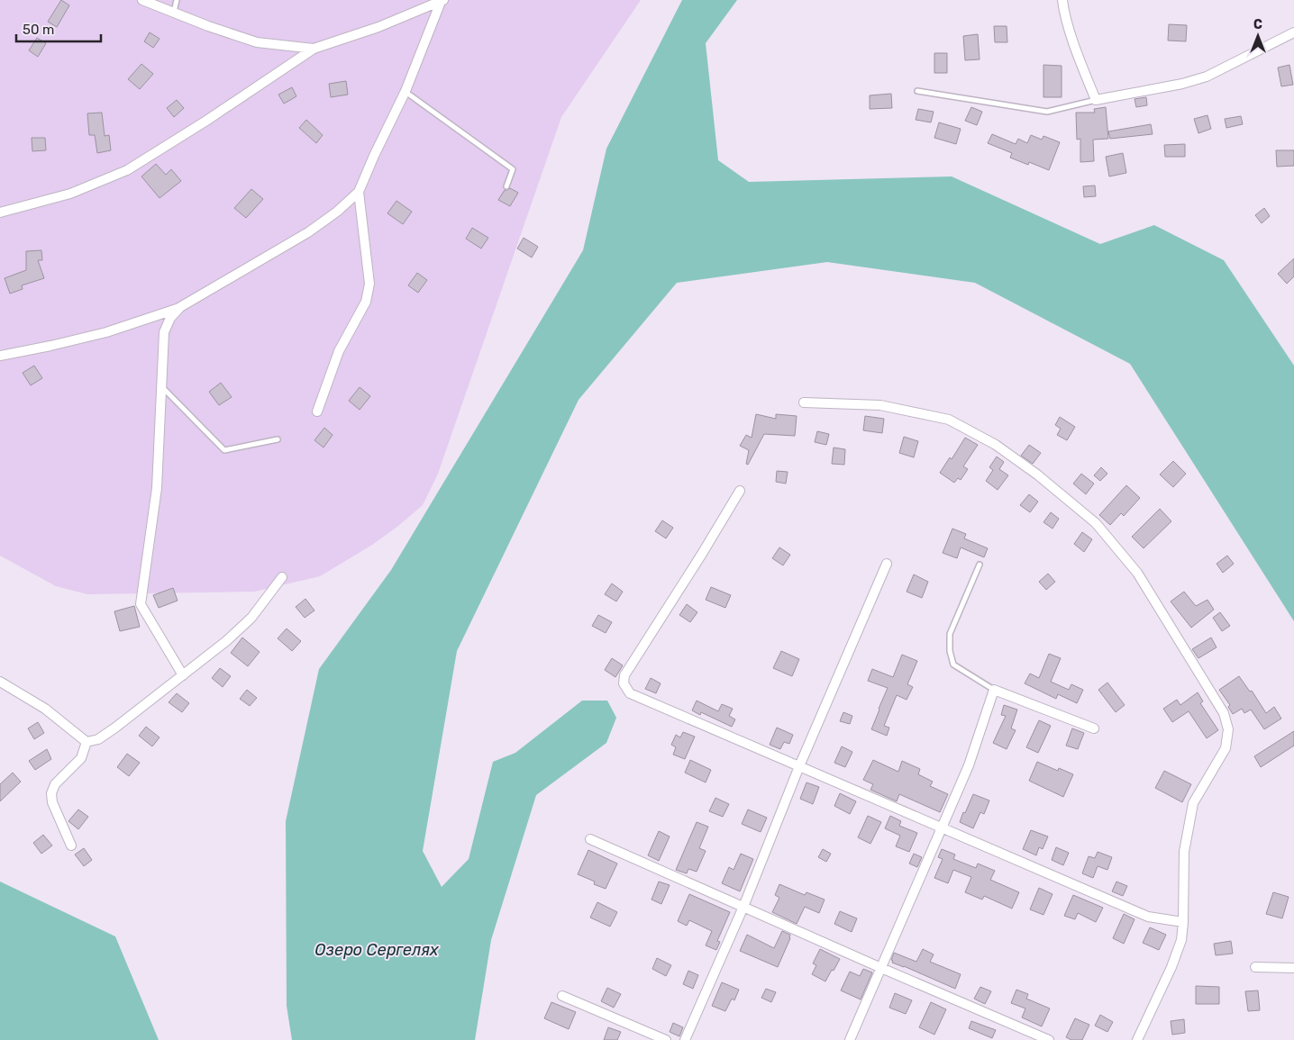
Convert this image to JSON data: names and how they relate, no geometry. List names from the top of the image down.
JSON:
{
  "water": ["Озеро Сергелях"],
  "scale_bar": "50 m",
  "north": "top"
}
